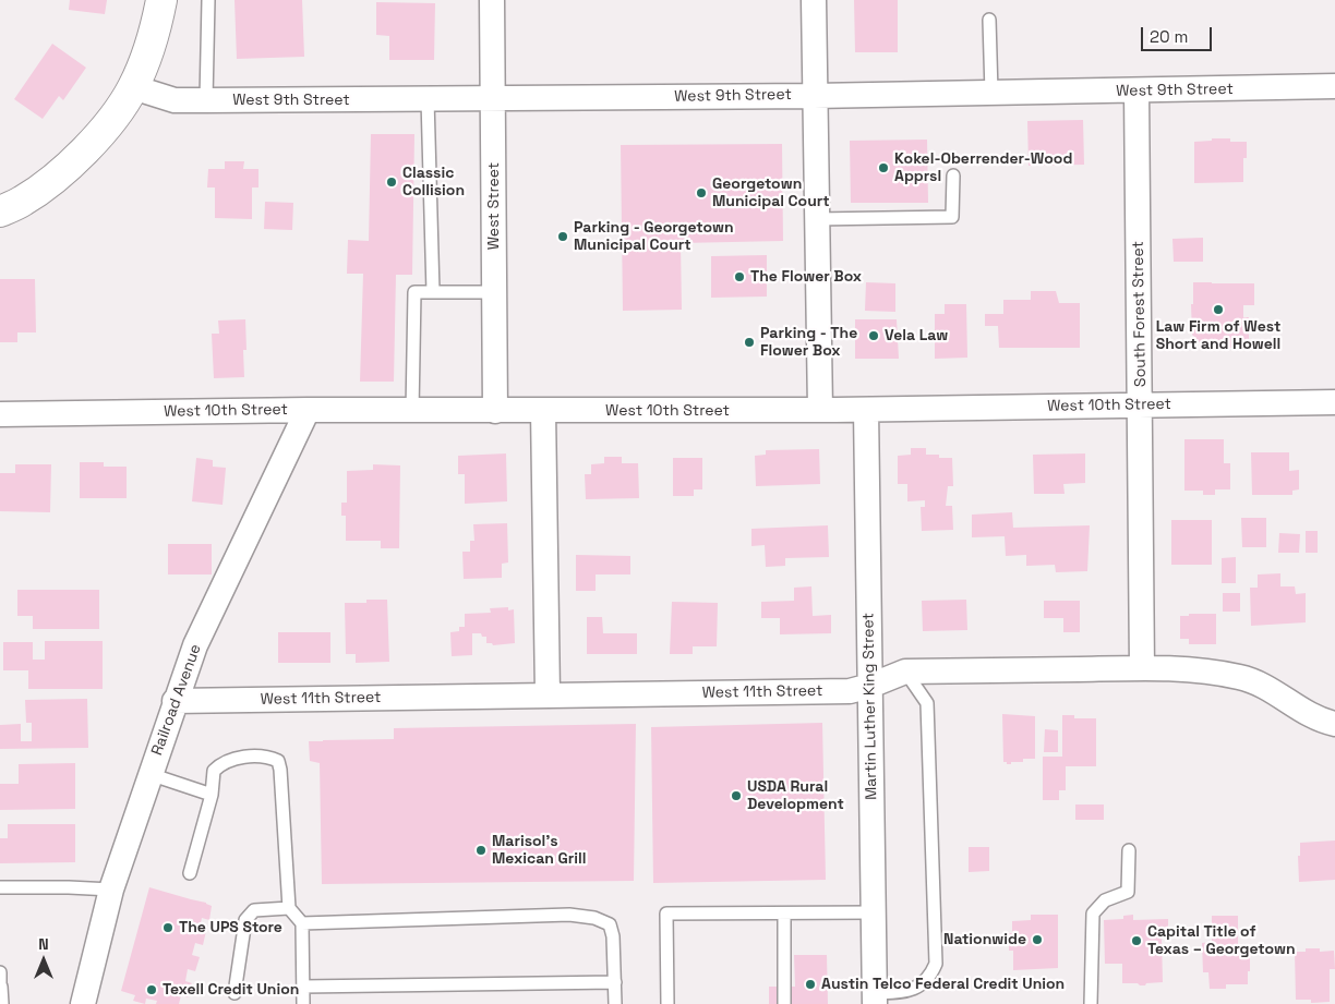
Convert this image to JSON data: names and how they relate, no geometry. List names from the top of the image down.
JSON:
{
  "streets": {
    "street": [
      "West 9th Street",
      "West Street",
      "South Forest Street",
      "West 10th Street",
      "West 11th Street",
      "Railroad Avenue",
      "Martin Luther King Street"
    ]
  },
  "crossings": [
    ["West 9th Street", "West Street"],
    ["West 9th Street", "South Forest Street"],
    ["West Street", "West 10th Street"],
    ["South Forest Street", "West 10th Street"],
    ["South Forest Street", "West 11th Street"],
    ["West 10th Street", "Railroad Avenue"],
    ["West 10th Street", "Martin Luther King Street"],
    ["West 11th Street", "Railroad Avenue"],
    ["West 11th Street", "Martin Luther King Street"]
  ],
  "places": [
    "Kokel-Oberrender-Wood Apprsl",
    "Classic Collision",
    "Georgetown Municipal Court",
    "Parking - Georgetown Municipal Court",
    "The Flower Box",
    "Law Firm of West Short and Howell",
    "Vela Law",
    "Parking - The Flower Box",
    "USDA Rural Development",
    "Marisol’s Mexican Grill",
    "The UPS Store",
    "Nationwide",
    "Capital Title of Texas – Georgetown",
    "Austin Telco Federal Credit Union",
    "Texell Credit Union"
  ],
  "scale_bar": "20 m",
  "north": "top"
}
